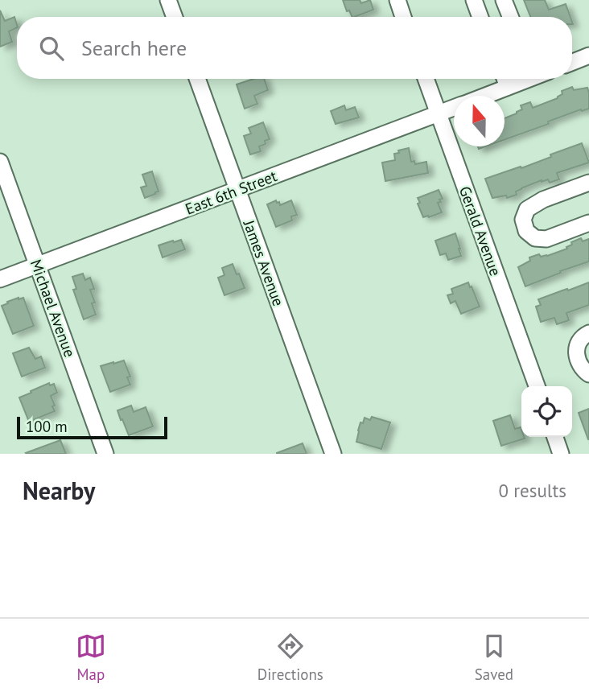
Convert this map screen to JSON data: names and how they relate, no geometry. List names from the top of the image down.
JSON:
{
  "streets": {
    "street": [
      "East 6th Street",
      "Gerald Avenue",
      "James Avenue",
      "Michael Avenue"
    ]
  },
  "crossings": [
    ["East 6th Street", "Gerald Avenue"],
    ["East 6th Street", "James Avenue"],
    ["East 6th Street", "Michael Avenue"]
  ],
  "scale_bar": "100 m",
  "north": "top",
  "page": {
    "search": "Search here",
    "scale": "100 m",
    "heading": ["Nearby", "0 results"],
    "nav": ["Map", "Directions", "Saved"]
  }
}
